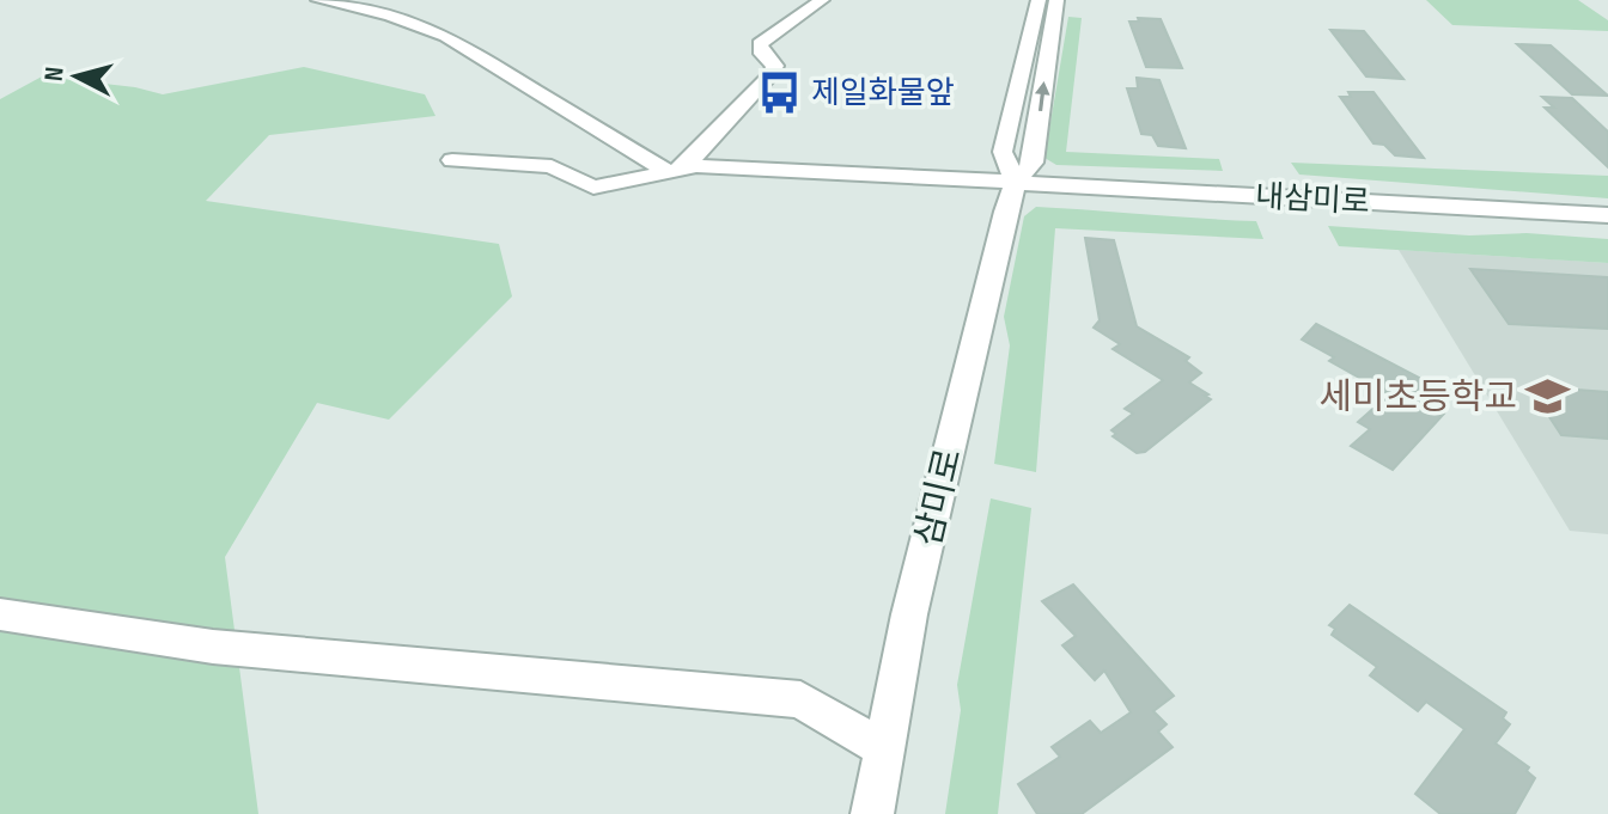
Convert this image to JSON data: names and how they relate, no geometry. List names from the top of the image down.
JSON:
{
  "streets": {
    "street": ["내삼미로", "삼미로"]
  },
  "crossings": [
    ["내삼미로", "삼미로"]
  ],
  "places": {
    "bus stop": ["제일화물앞"],
    "school or university": ["세미초등학교"]
  },
  "north": "left"
}
